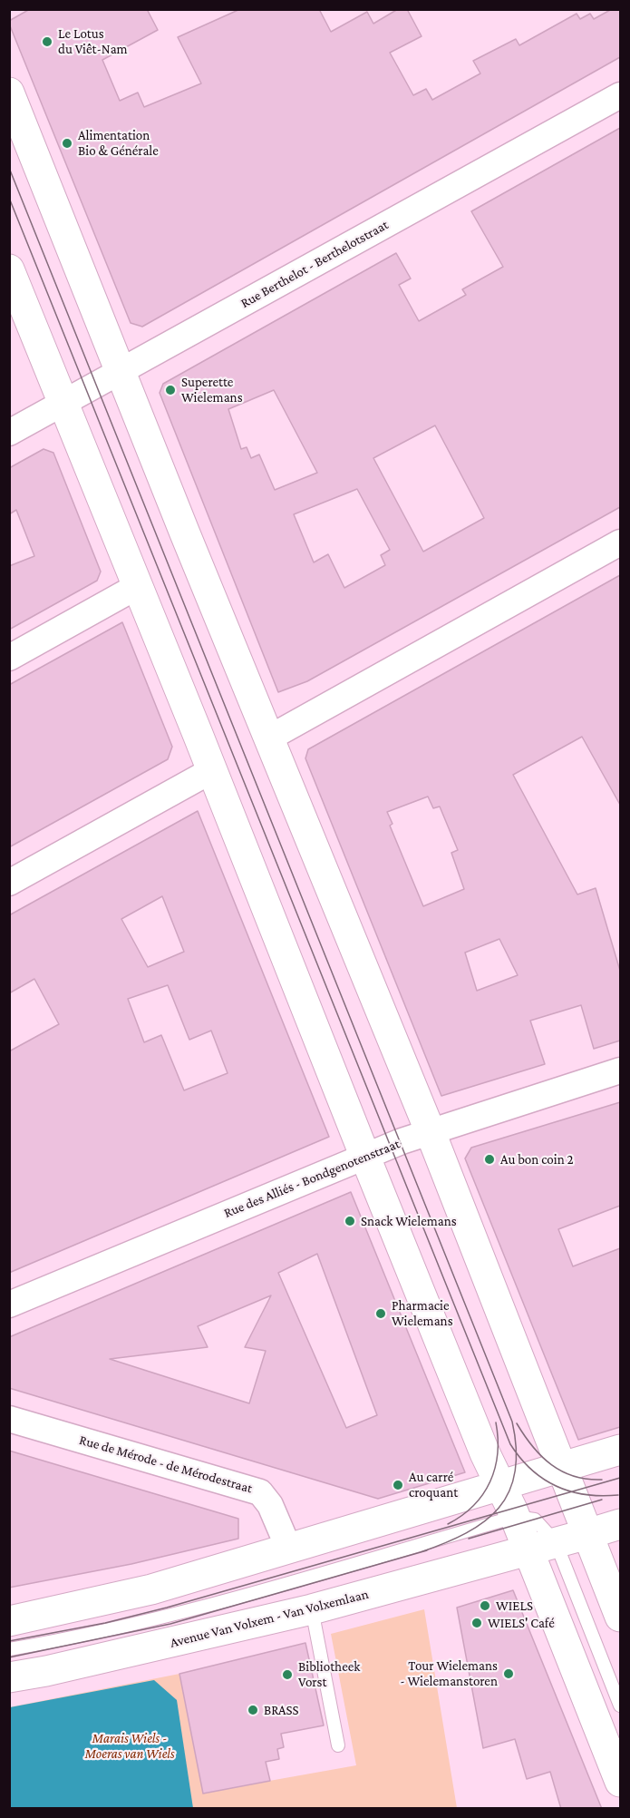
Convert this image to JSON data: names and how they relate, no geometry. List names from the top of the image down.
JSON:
{
  "streets": {
    "main road": ["Avenue Van Volxem - Van Volxemlaan"],
    "street": ["Rue Berthelot - Berthelotstraat", "Rue des Alliés - Bondgenotenstraat", "Rue de Mérode - de Mérodestraat"]
  },
  "parks": ["Marais Wiels - Moeras van Wiels"],
  "places": [
    "Le Lotus du Viêt-Nam",
    "Alimentation Bio & Générale",
    "Superette Wielemans",
    "Au bon coin 2",
    "Snack Wielemans",
    "Pharmacie Wielemans",
    "Au carré croquant",
    "WIELS",
    "WIELS' Café",
    "Tour Wielemans - Wielemanstoren",
    "Bibliotheek Vorst",
    "BRASS"
  ]
}
